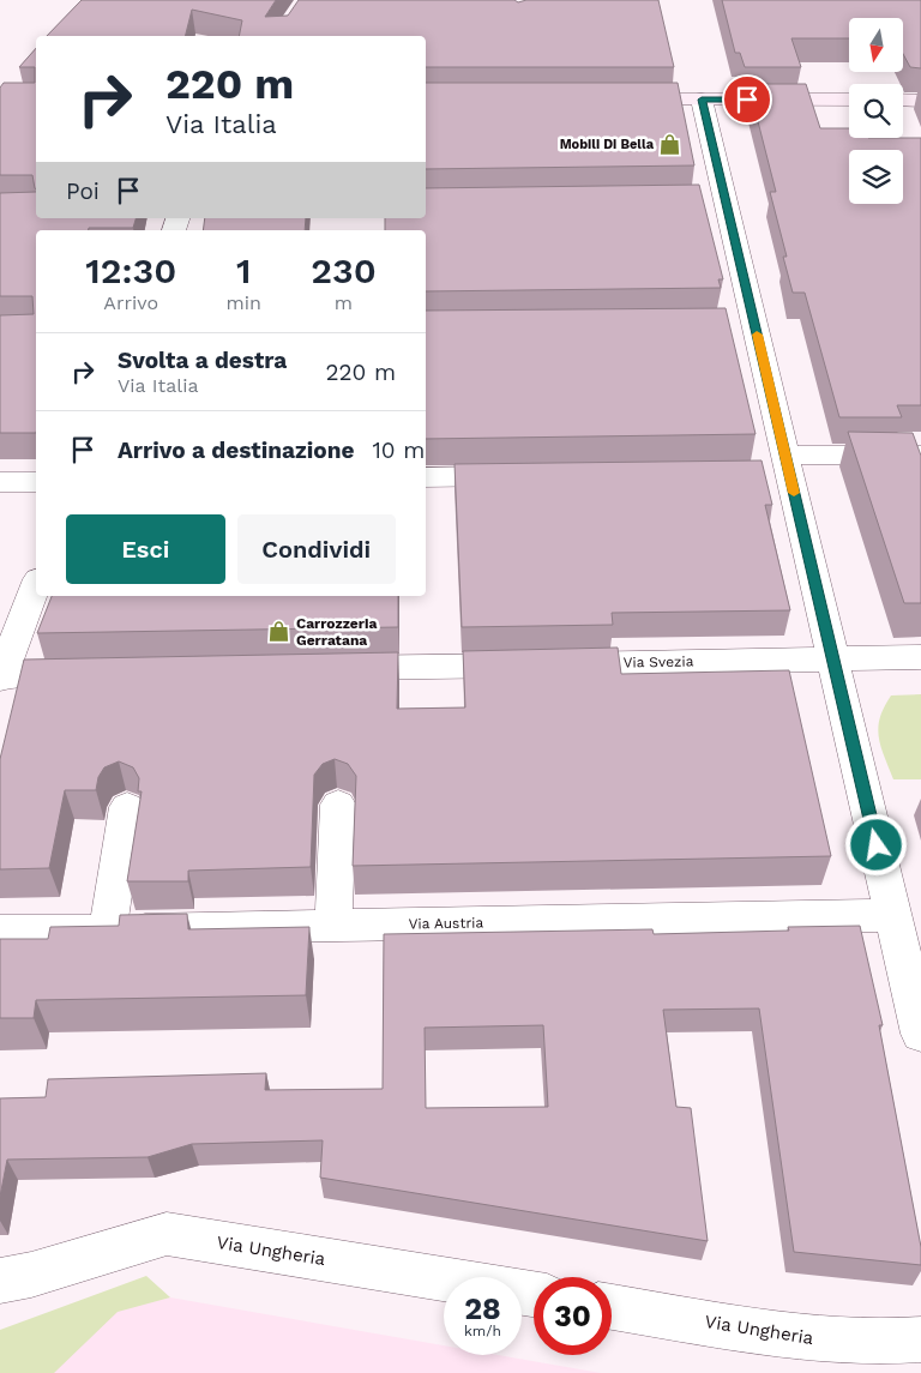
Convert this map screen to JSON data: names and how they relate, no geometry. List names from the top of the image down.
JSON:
{
  "streets": {
    "street": ["Via Svezia", "Via Austria", "Via Ungheria"]
  },
  "places": {
    "shop": ["Mobili Di Bella", "Carrozzeria Gerratana"]
  },
  "north": "bottom",
  "page": {
    "turn": ["220 m", "Via Italia"],
    "then": "Poi",
    "eta": [
      "12:30",
      "Arrivo",
      "1",
      "min",
      "230",
      "m"
    ],
    "list": [
      {
        "name": "Svolta a destra",
        "note": "Via Italia",
        "value": "220 m"
      },
      {
        "name": "Arrivo a destinazione",
        "value": "10 m"
      }
    ],
    "buttons": ["Esci", "Condividi"],
    "speed": "28 km/h",
    "limit": "30"
  }
}
